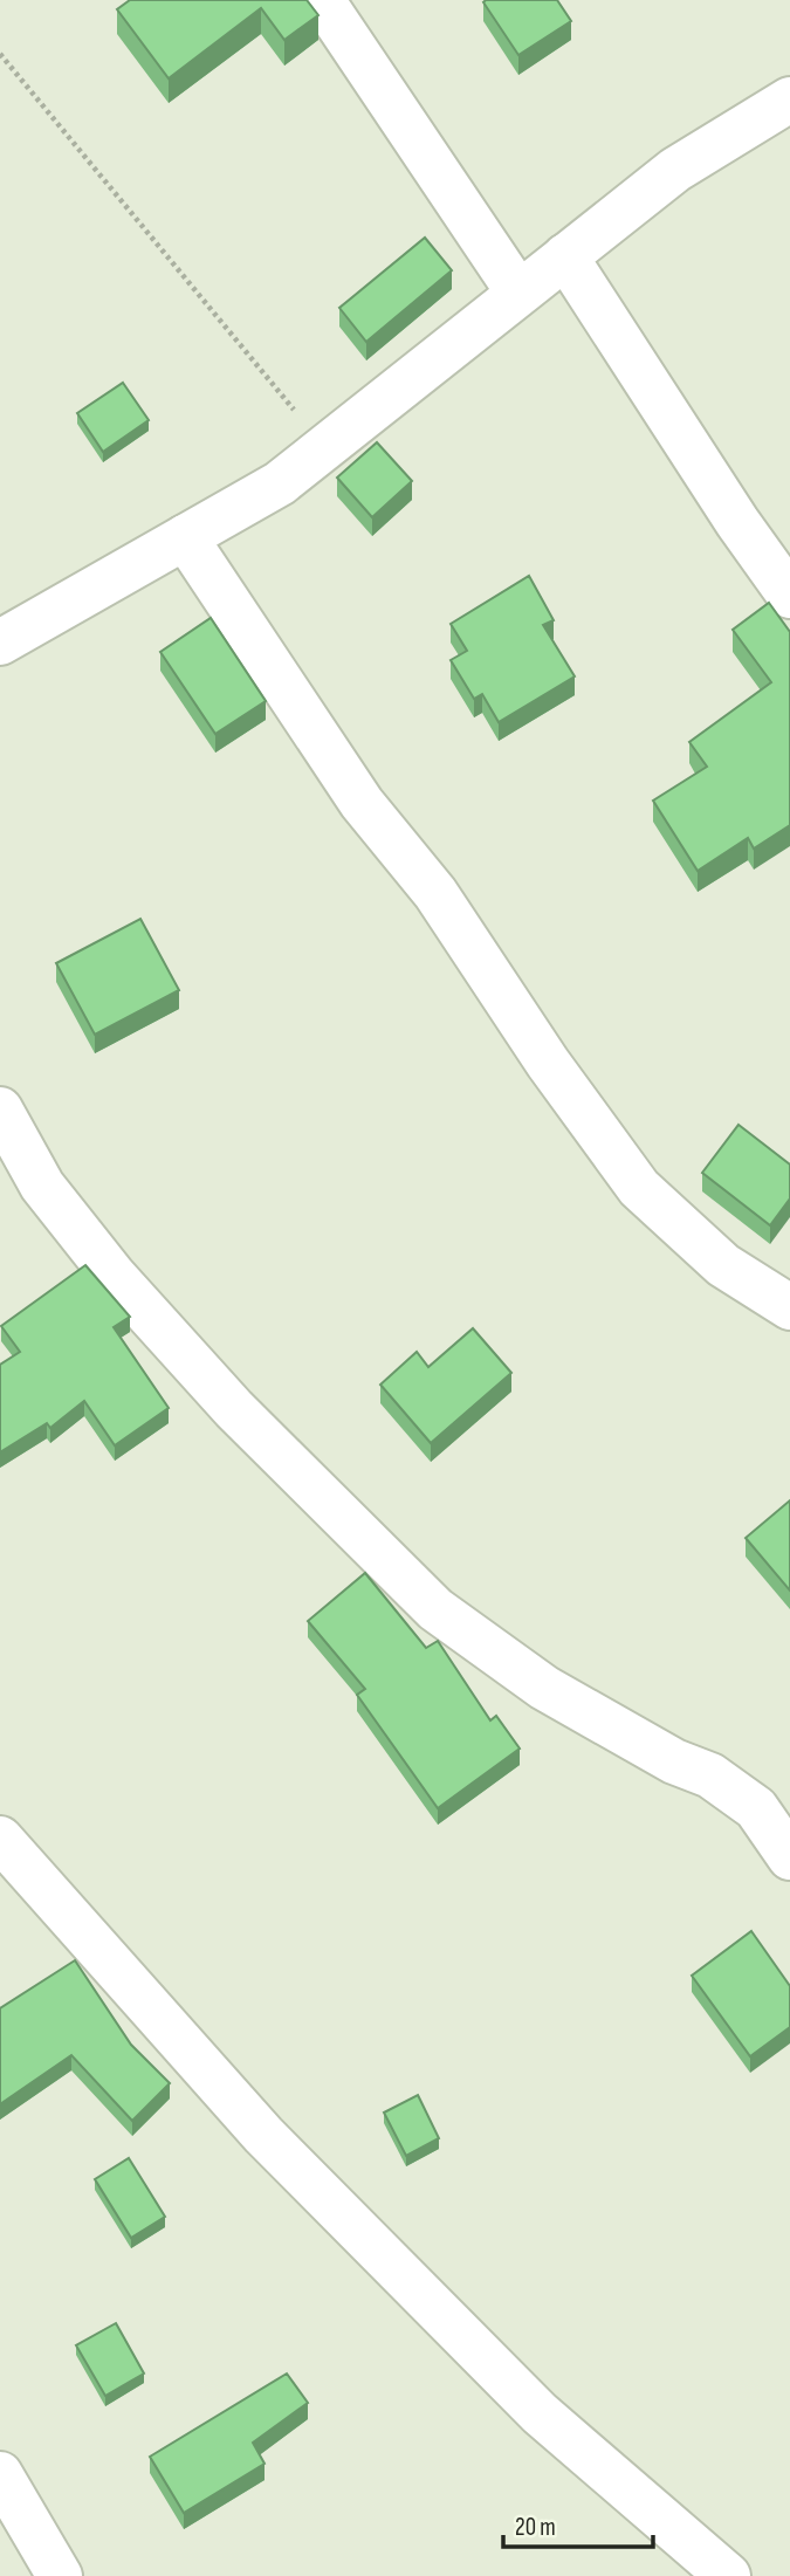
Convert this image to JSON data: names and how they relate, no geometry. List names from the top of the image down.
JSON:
{
  "scale_bar": "20 m"
}
